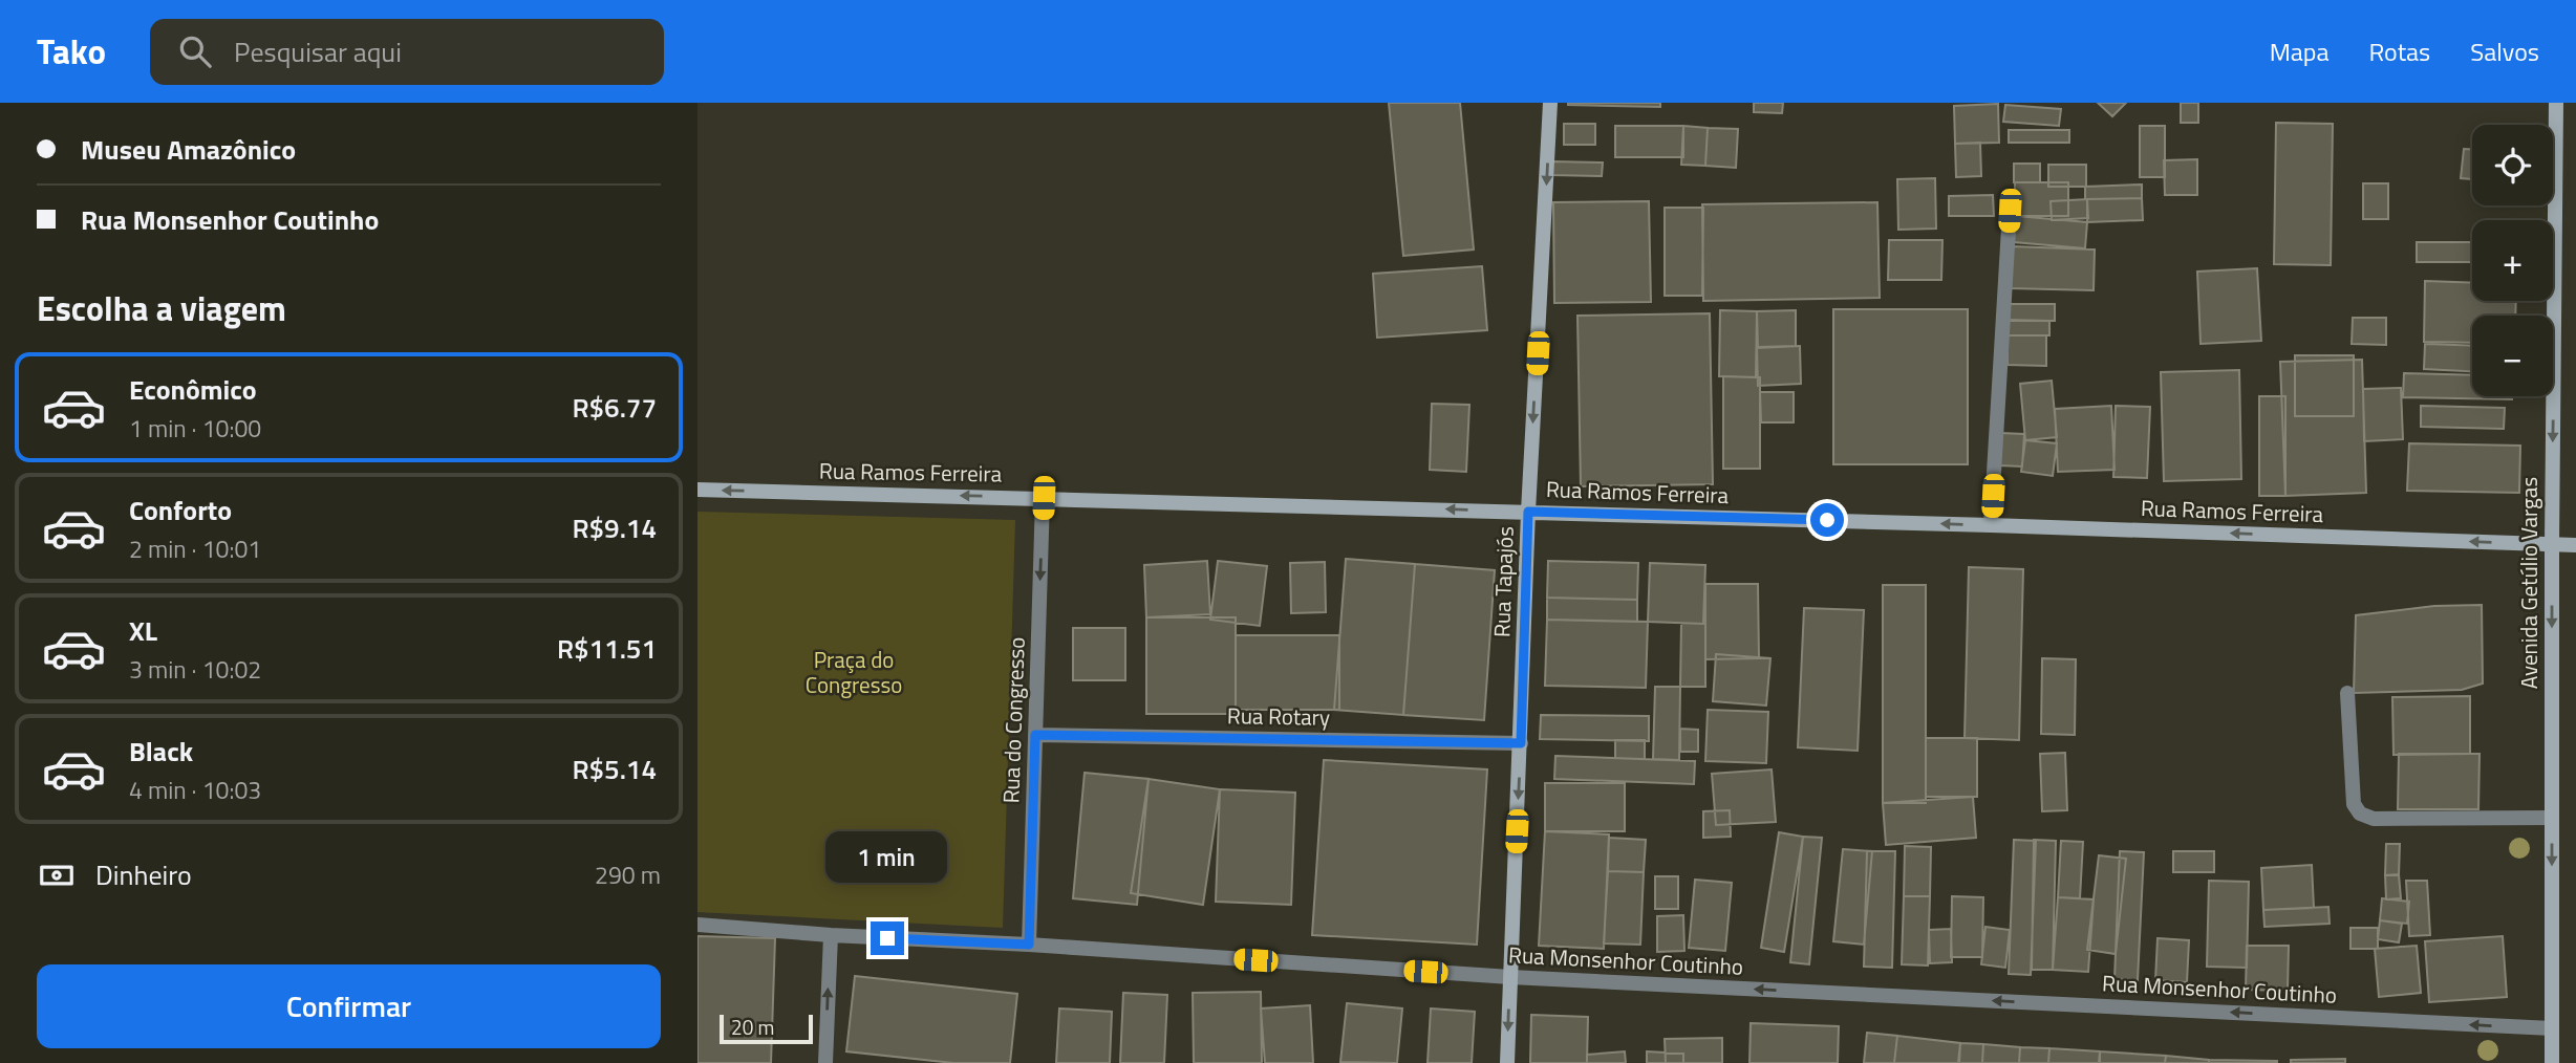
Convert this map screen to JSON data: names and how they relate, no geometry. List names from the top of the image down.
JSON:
{
  "streets": {
    "street": [
      "Rua Ramos Ferreira",
      "Rua Tapajós",
      "Avenida Getúlio Vargas",
      "Rua Rotary",
      "Rua do Congresso",
      "Rua Monsenhor Coutinho"
    ]
  },
  "crossings": [
    ["Rua Ramos Ferreira", "Rua Tapajós"],
    ["Rua Ramos Ferreira", "Avenida Getúlio Vargas"],
    ["Rua Ramos Ferreira", "Rua do Congresso"],
    ["Rua Tapajós", "Rua Rotary"],
    ["Rua Tapajós", "Rua Monsenhor Coutinho"],
    ["Avenida Getúlio Vargas", "Rua Monsenhor Coutinho"],
    ["Rua Rotary", "Rua do Congresso"],
    ["Rua do Congresso", "Rua Monsenhor Coutinho"]
  ],
  "one_way": [
    "Rua Ramos Ferreira",
    "Rua Tapajós",
    "Avenida Getúlio Vargas",
    "Rua do Congresso",
    "Rua Monsenhor Coutinho"
  ],
  "parks": ["Praça do Congresso"],
  "scale_bar": "20 m",
  "page": {
    "header": "Tako",
    "search": "Pesquisar aqui",
    "nav": ["Mapa", "Rotas", "Salvos"],
    "banner": ["Museu Amazônico", "Rua Monsenhor Coutinho"],
    "map_buttons": ["+", "−"],
    "heading": "Escolha a viagem",
    "list": [
      {
        "name": "Econômico",
        "note": "1 min · 10:00",
        "value": "R$6.77"
      },
      {
        "name": "Conforto",
        "note": "2 min · 10:01",
        "value": "R$9.14"
      },
      {
        "name": "XL",
        "note": "3 min · 10:02",
        "value": "R$11.51"
      },
      {
        "name": "Black",
        "note": "4 min · 10:03",
        "value": "R$5.14"
      }
    ],
    "bubble": "1 min",
    "pay": ["Dinheiro", "290 m"],
    "buttons": "Confirmar",
    "scale": "20 m"
  }
}
